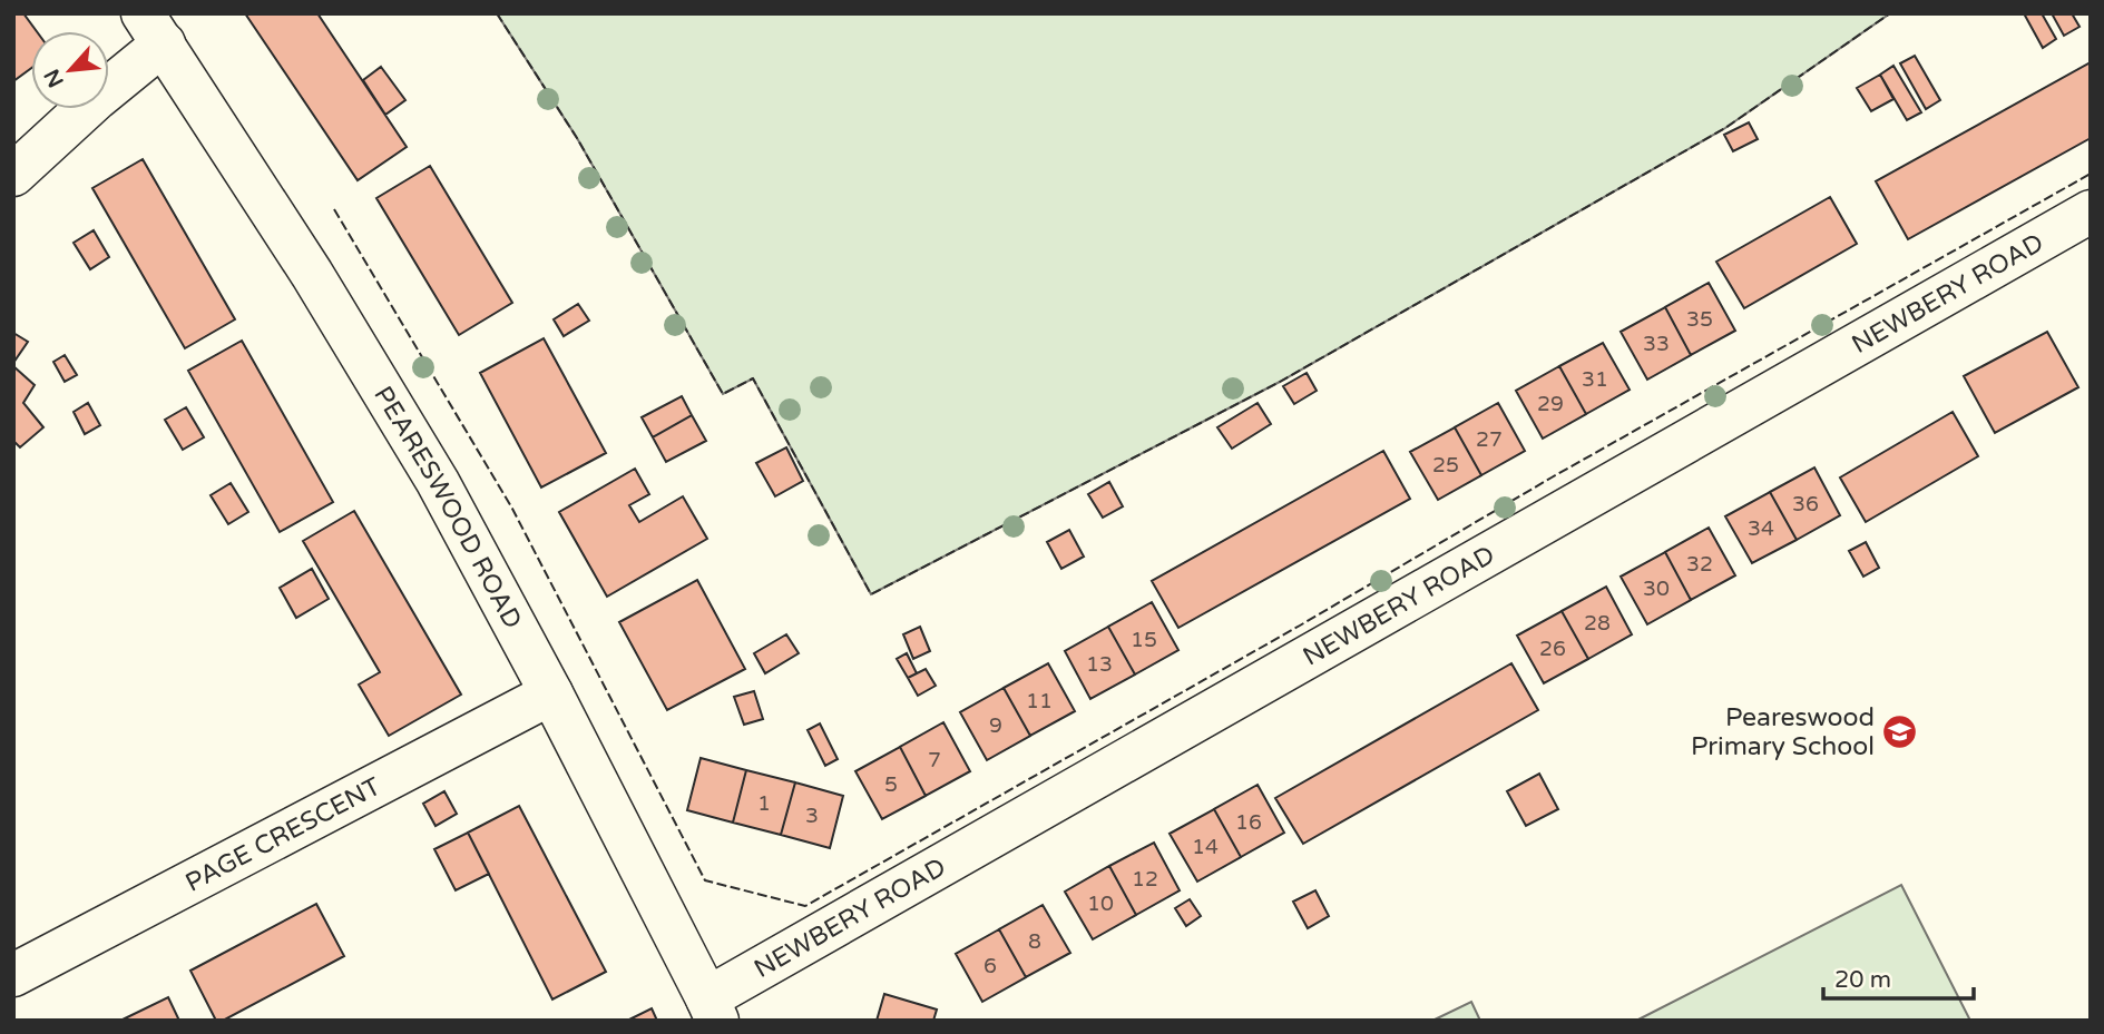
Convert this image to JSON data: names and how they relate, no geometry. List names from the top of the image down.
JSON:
{
  "streets": {
    "street": ["NEWBERY ROAD", "PEARESWOOD ROAD", "PAGE CRESCENT"]
  },
  "crossings": [
    ["NEWBERY ROAD", "PEARESWOOD ROAD"],
    ["PEARESWOOD ROAD", "PAGE CRESCENT"]
  ],
  "places": {
    "school or university": ["Peareswood Primary School"]
  },
  "house_numbers": [
    "35",
    "33",
    "31",
    "29",
    "27",
    "25",
    "36",
    "34",
    "32",
    "30",
    "28",
    "15",
    "26",
    "13",
    "11",
    "9",
    "7",
    "5",
    "1",
    "3",
    "16",
    "14",
    "12",
    "10",
    "8",
    "6"
  ],
  "scale_bar": "20 m",
  "north": "bottom left"
}
